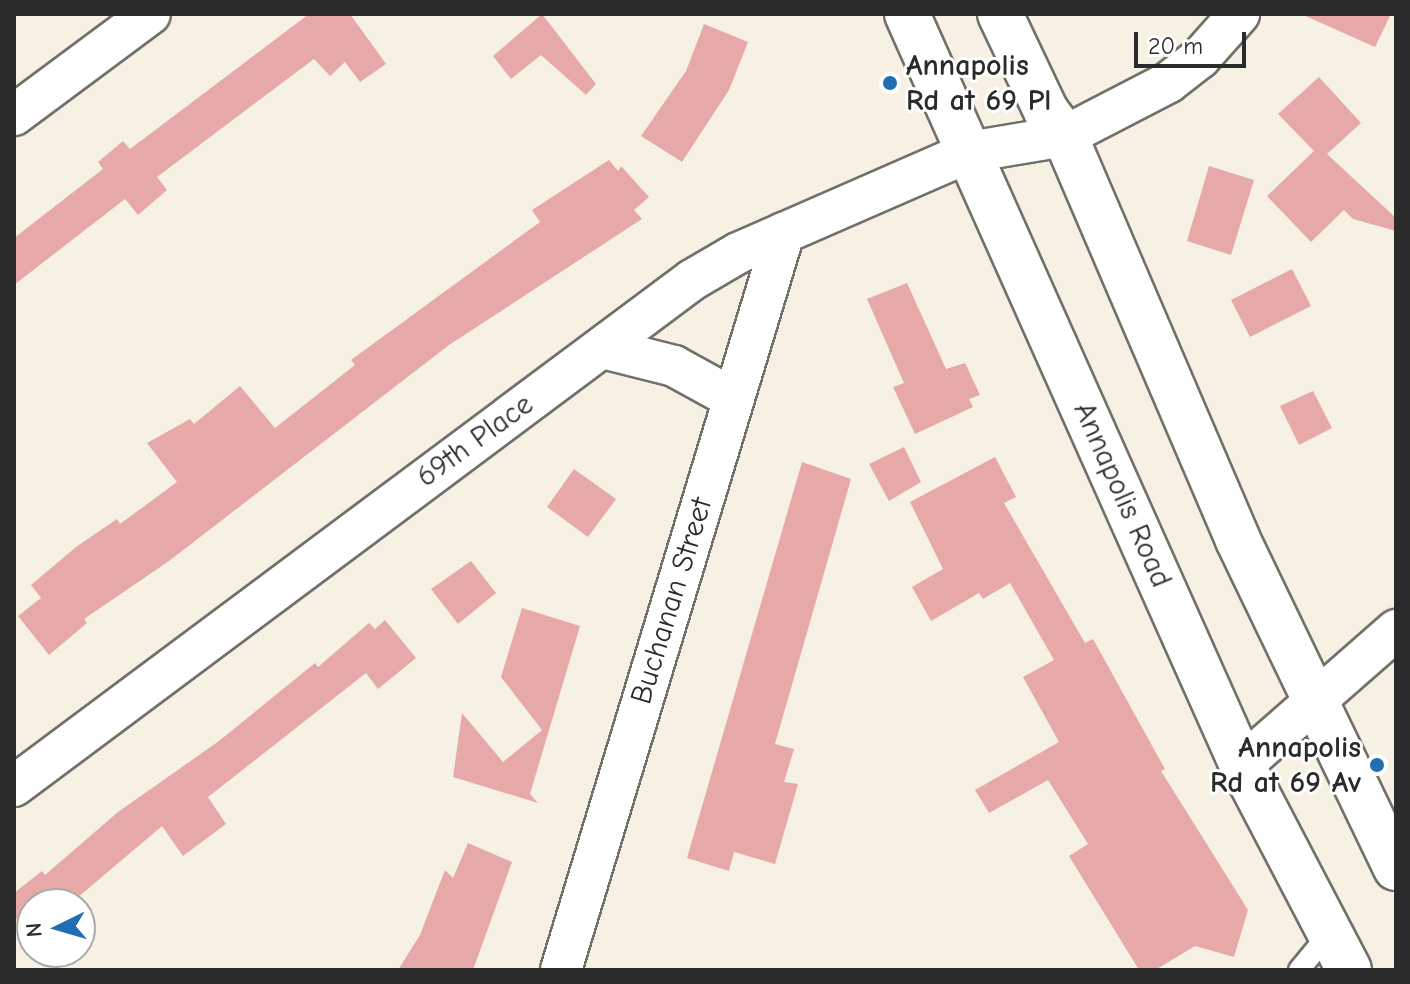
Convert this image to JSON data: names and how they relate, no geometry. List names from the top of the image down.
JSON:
{
  "streets": {
    "main road": ["Annapolis Road"],
    "street": ["69th Place", "Buchanan Street"]
  },
  "crossings": [
    ["69th Place", "Annapolis Road"],
    ["69th Place", "Buchanan Street"]
  ],
  "places": ["Annapolis Rd at 69 Pl", "Annapolis Rd at 69 Av"],
  "scale_bar": "20 m",
  "north": "left"
}
